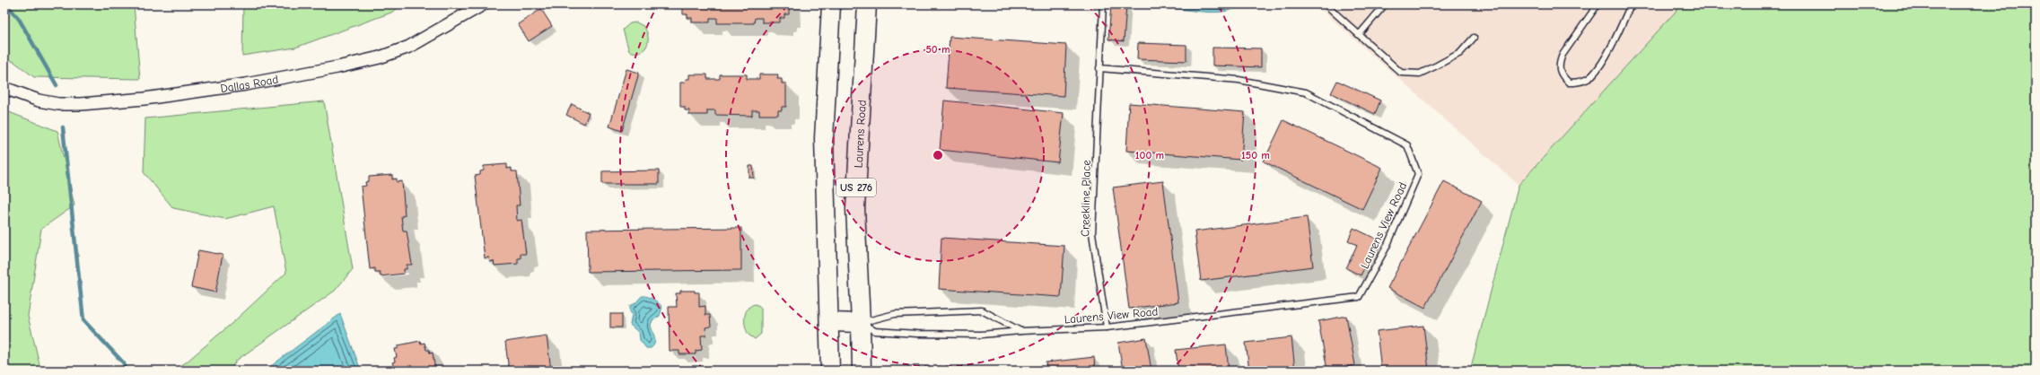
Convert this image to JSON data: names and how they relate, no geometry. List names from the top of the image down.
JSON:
{
  "streets": {
    "main road": ["Laurens Road", "US 276"],
    "street": ["Dallas Road"],
    "lane": ["Creekline Place", "Laurens View Road"]
  },
  "crossings": [
    ["Laurens Road", "Laurens View Road"],
    ["Creekline Place", "Laurens View Road"]
  ],
  "rings": ["50 m", "100 m", "150 m"]
}
